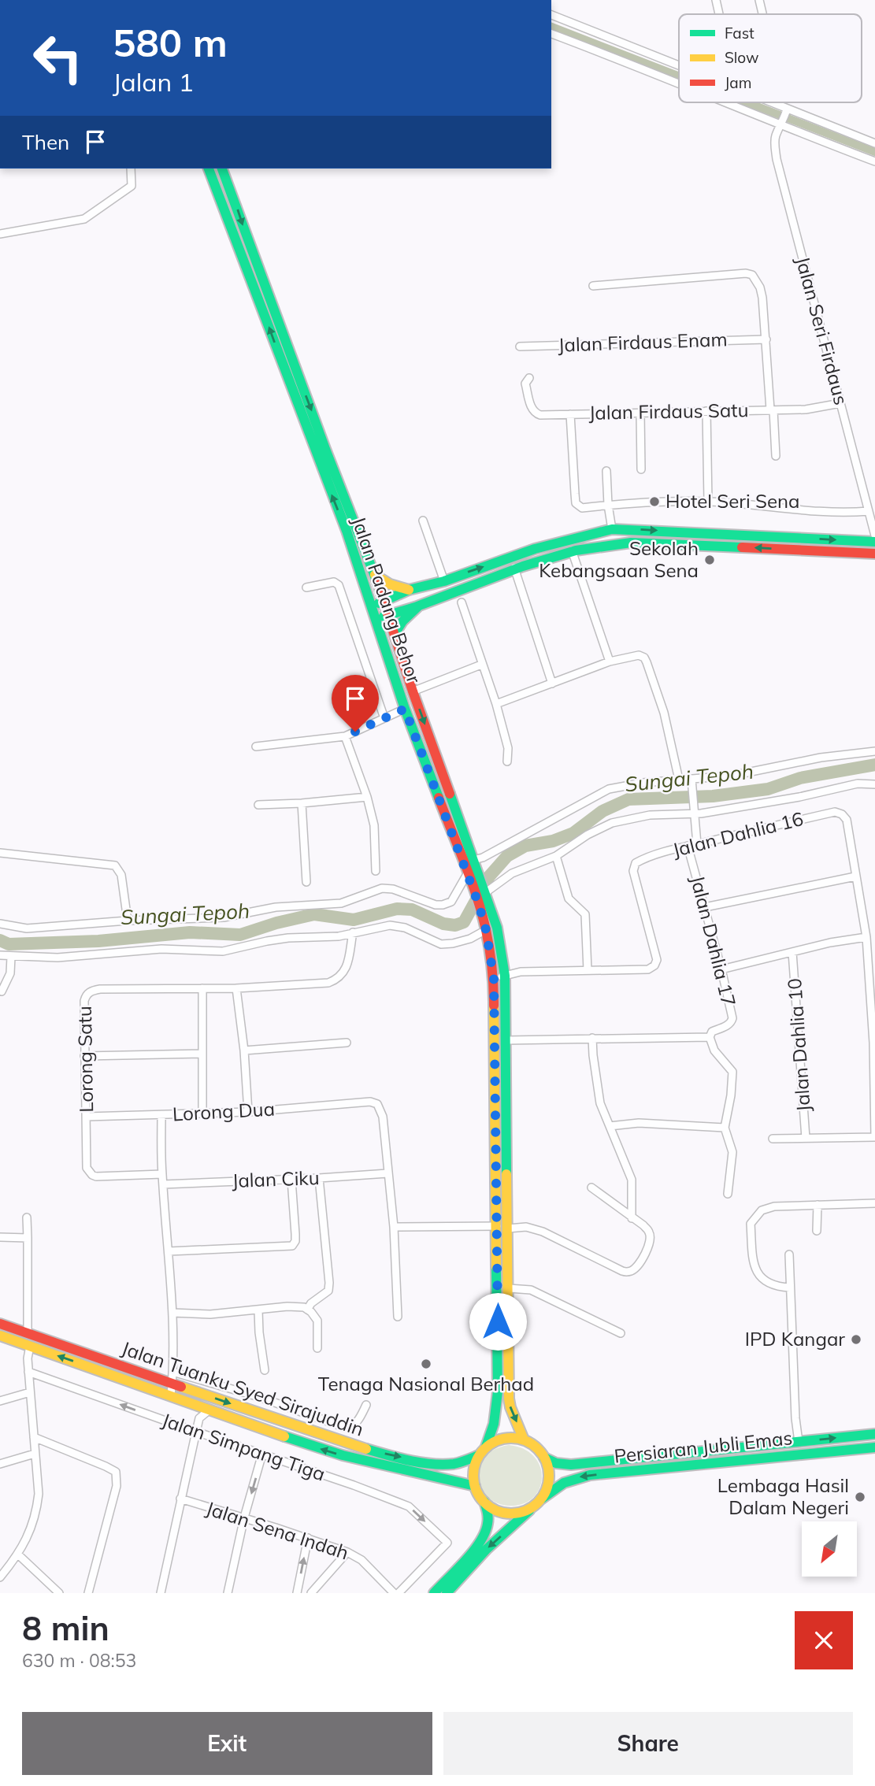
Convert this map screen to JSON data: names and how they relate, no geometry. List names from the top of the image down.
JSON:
{
  "streets": {
    "main road": ["Jalan Padang Behor", "Jalan Tuanku Syed Sirajuddin", "Persiaran Jubli Emas"],
    "street": [
      "Jalan Seri Firdaus",
      "Jalan Firdaus Enam",
      "Jalan Firdaus Satu",
      "Jalan Dahlia 16",
      "Jalan Dahlia 17",
      "Jalan Dahlia 10",
      "Lorong Satu",
      "Lorong Dua",
      "Jalan Ciku",
      "Jalan Simpang Tiga",
      "Jalan Sena Indah"
    ]
  },
  "crossings": [
    ["Jalan Seri Firdaus", "Jalan Firdaus Satu"],
    ["Jalan Padang Behor", "Jalan Tuanku Syed Sirajuddin"],
    ["Jalan Padang Behor", "Persiaran Jubli Emas"],
    ["Jalan Dahlia 16", "Jalan Dahlia 17"],
    ["Lorong Satu", "Lorong Dua"],
    ["Lorong Dua", "Jalan Ciku"],
    ["Jalan Tuanku Syed Sirajuddin", "Persiaran Jubli Emas"]
  ],
  "water": ["Sungai Tepoh"],
  "places": [
    "Hotel Seri Sena",
    "Sekolah Kebangsaan Sena",
    "IPD Kangar",
    "Tenaga Nasional Berhad",
    "Lembaga Hasil Dalam Negeri"
  ],
  "legend": ["Fast", "Slow", "Jam"],
  "north": "bottom left",
  "page": {
    "turn": ["580 m", "Jalan 1"],
    "then": "Then",
    "heading": ["8 min", "630 m · 08:53"],
    "buttons": ["Exit", "Share"]
  }
}
